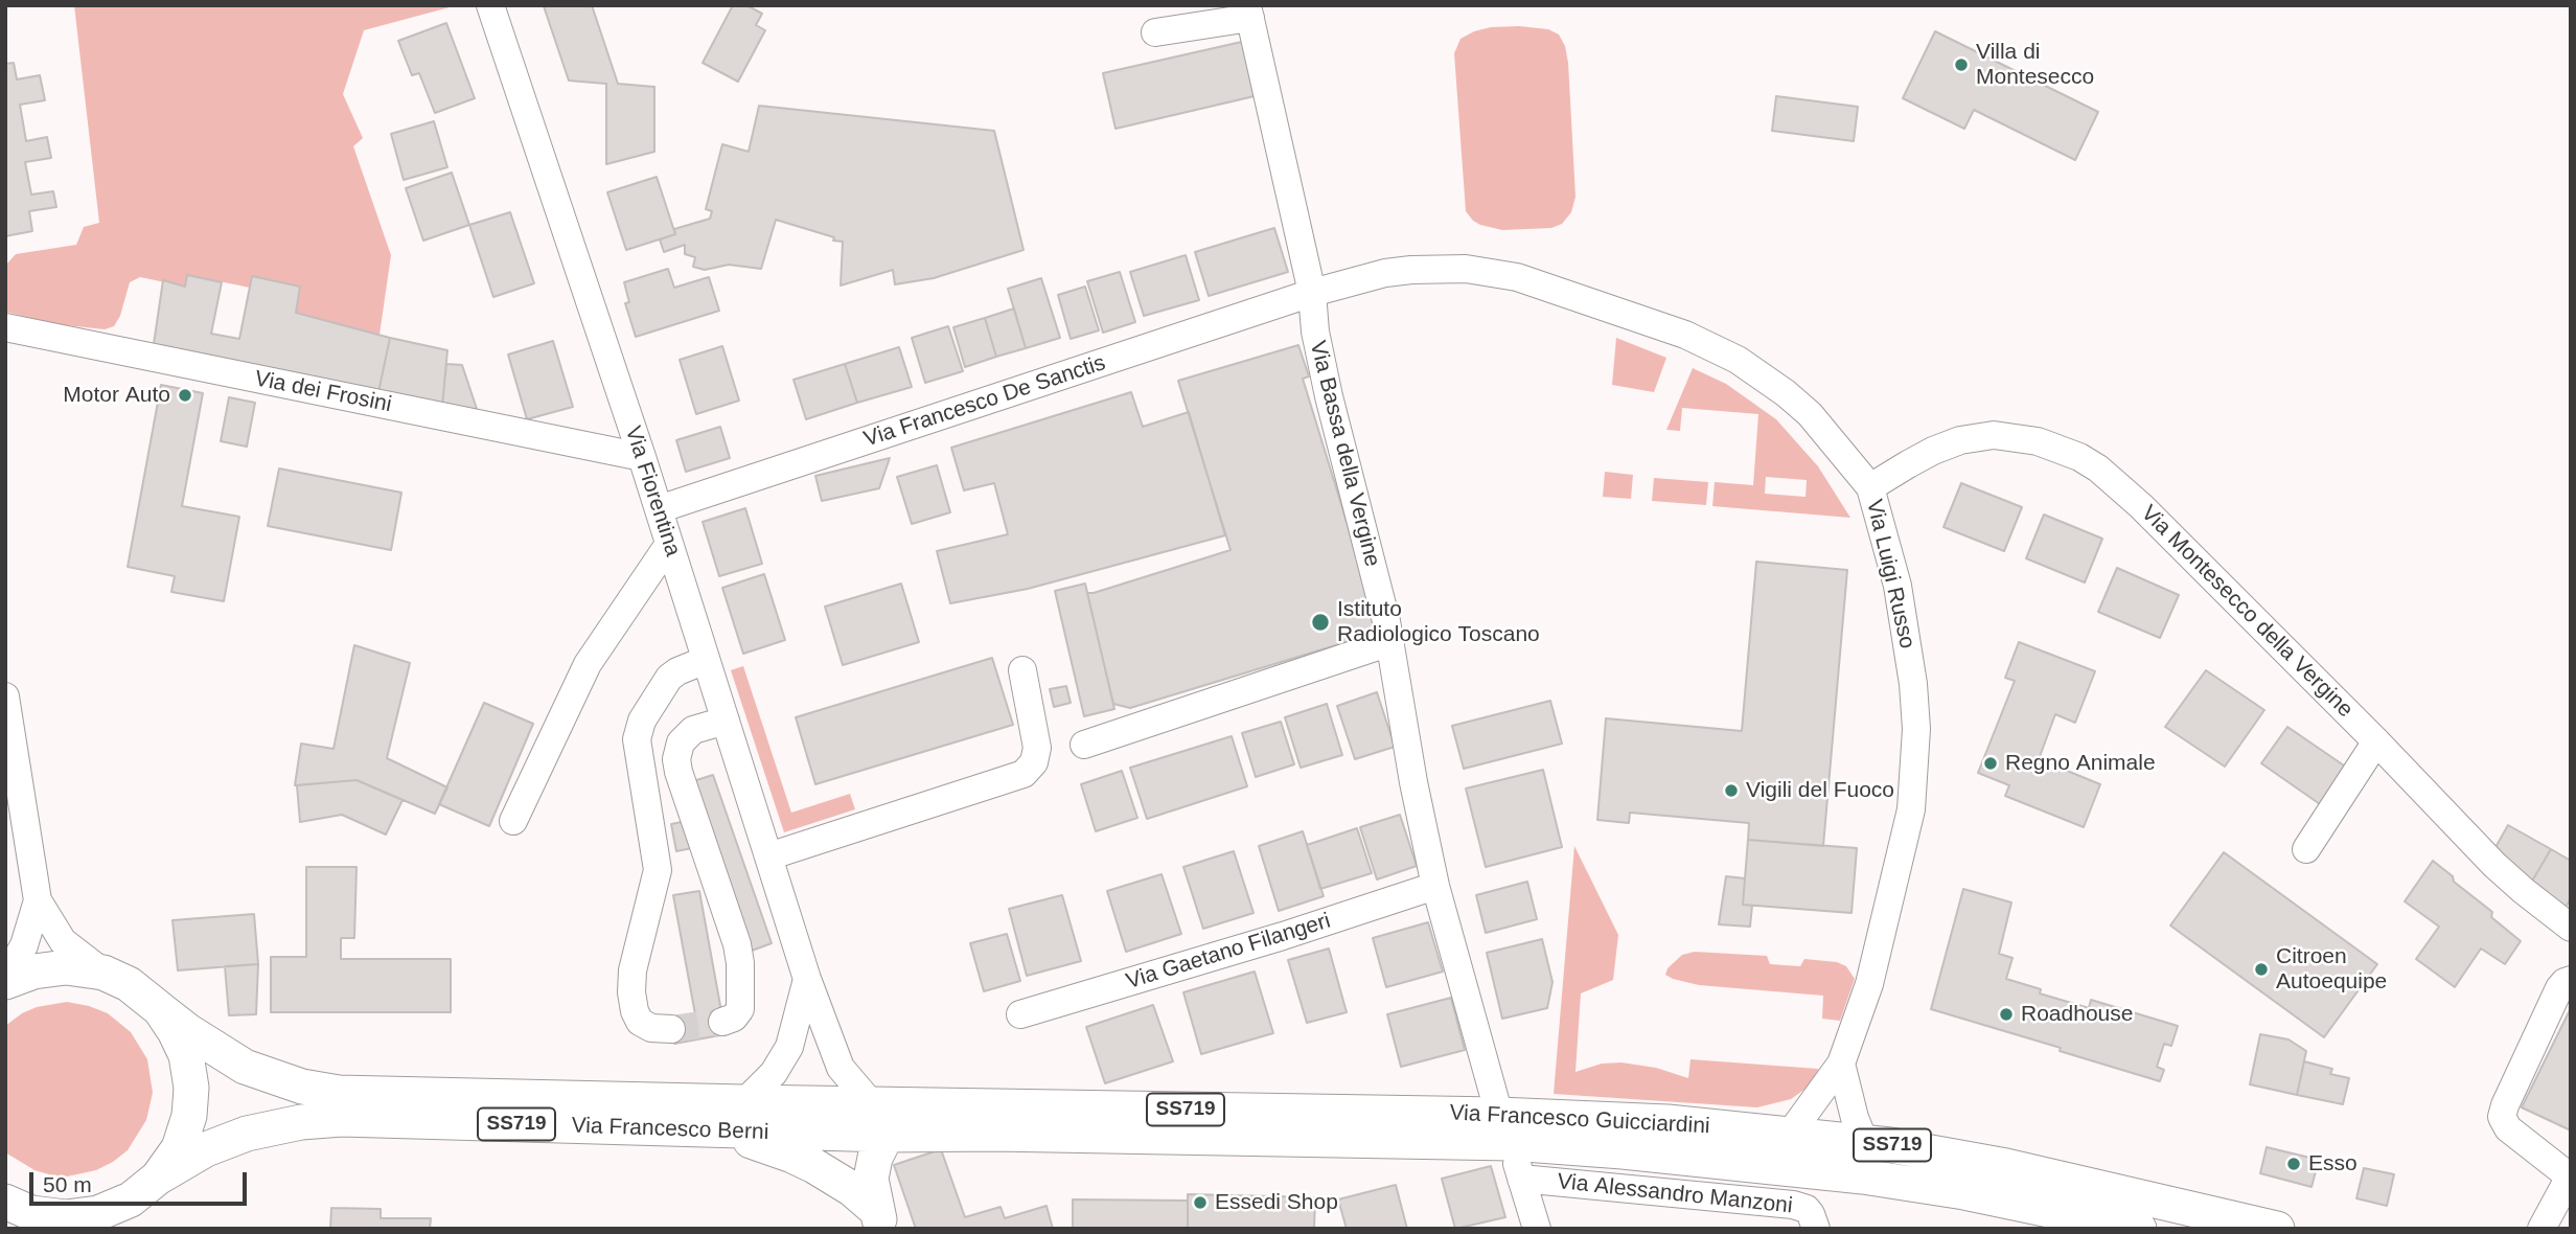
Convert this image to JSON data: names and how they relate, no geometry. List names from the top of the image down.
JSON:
{
  "streets": {
    "main road": ["SS719", "Via Francesco Guicciardini", "Via Francesco Berni"],
    "street": [
      "Via dei Frosini",
      "Via Francesco De Sanctis",
      "Via Bassa della Vergine",
      "Via Fiorentina",
      "Via Luigi Russo",
      "Via Montesecco della Vergine",
      "Via Gaetano Filangeri",
      "Via Alessandro Manzoni"
    ]
  },
  "crossings": [
    ["Via dei Frosini", "Via Fiorentina"],
    ["Via Francesco De Sanctis", "Via Bassa della Vergine"],
    ["Via Francesco De Sanctis", "Via Fiorentina"],
    ["Via Francesco De Sanctis", "Via Luigi Russo"],
    ["Via Bassa della Vergine", "Via Luigi Russo"],
    ["Via Bassa della Vergine", "Via Gaetano Filangeri"],
    ["Via Bassa della Vergine", "Via Francesco Guicciardini"],
    ["Via Bassa della Vergine", "Via Alessandro Manzoni"],
    ["Via Fiorentina", "Via Francesco Guicciardini"],
    ["Via Fiorentina", "Via Francesco Berni"],
    ["Via Luigi Russo", "Via Montesecco della Vergine"],
    ["Via Luigi Russo", "Via Francesco Guicciardini"],
    ["SS719", "Via Francesco Berni"],
    ["Via Francesco Guicciardini", "Via Francesco Berni"]
  ],
  "places": [
    "Villa di Montesecco",
    "Motor Auto",
    "Istituto Radiologico Toscano",
    "Regno Animale",
    "Vigili del Fuoco",
    "Citroen Autoequipe",
    "Roadhouse",
    "Esso",
    "Essedi Shop"
  ],
  "scale_bar": "50 m"
}
